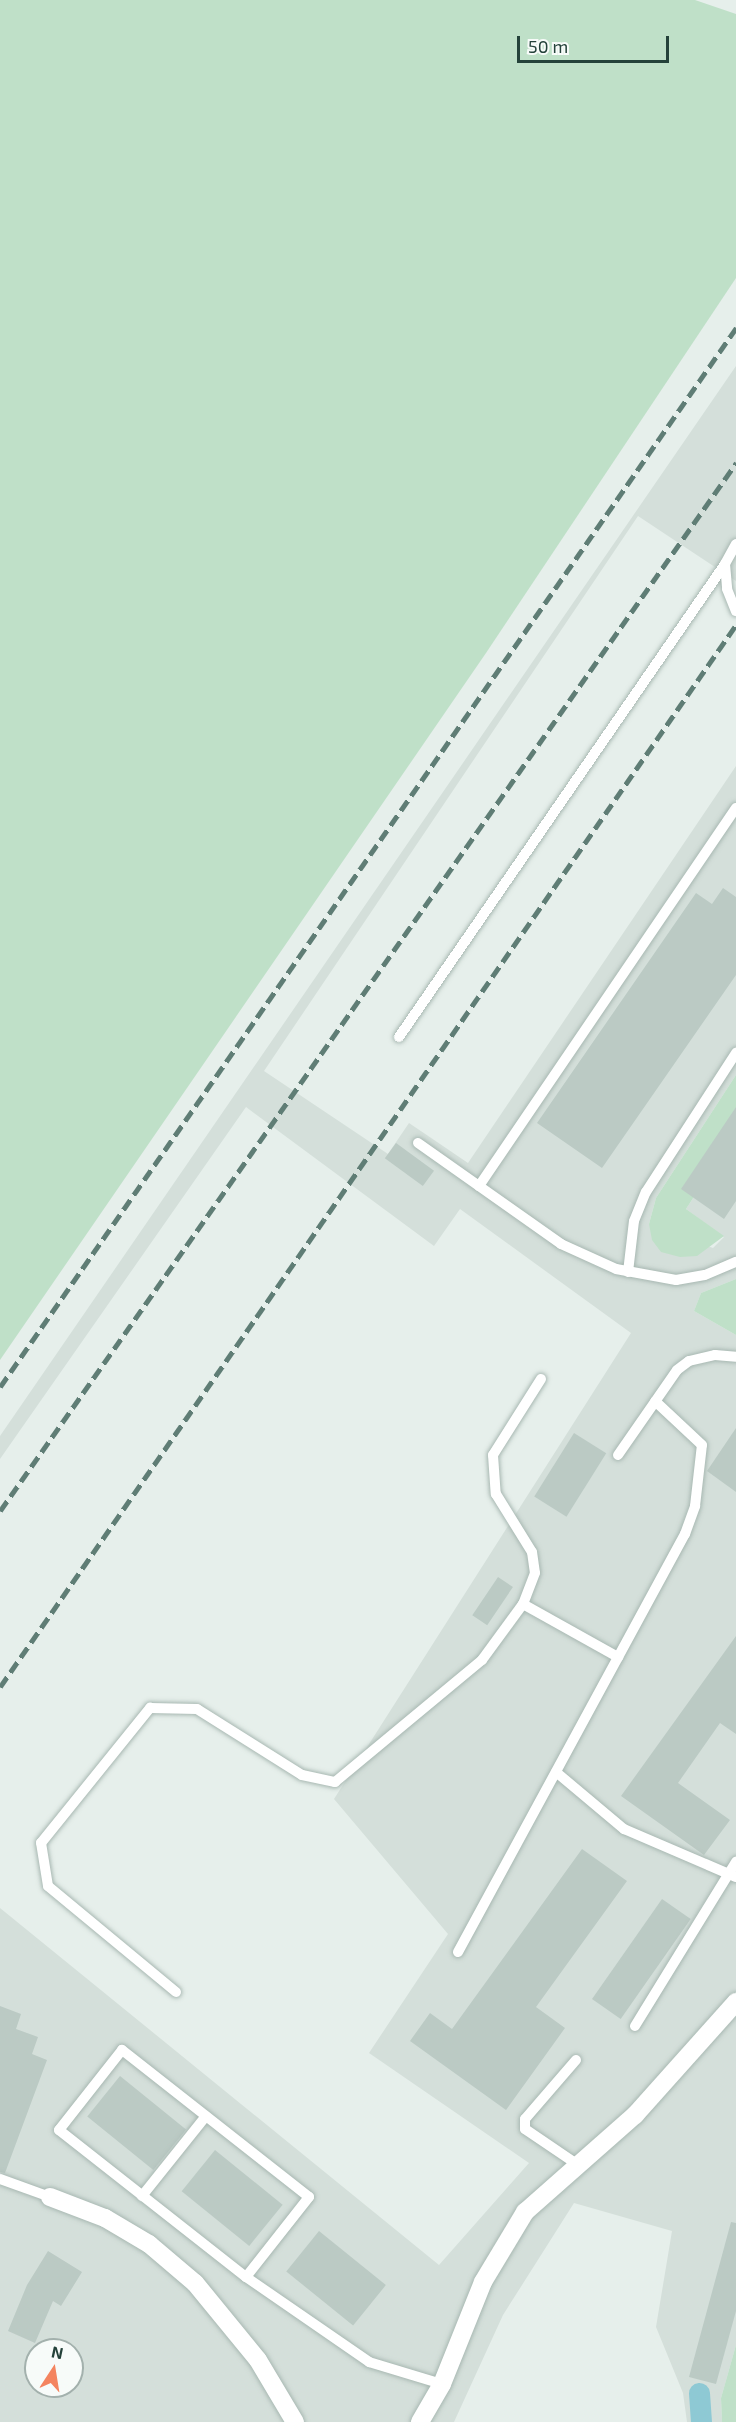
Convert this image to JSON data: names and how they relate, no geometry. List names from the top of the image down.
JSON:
{
  "scale_bar": "50 m",
  "north": "top"
}
